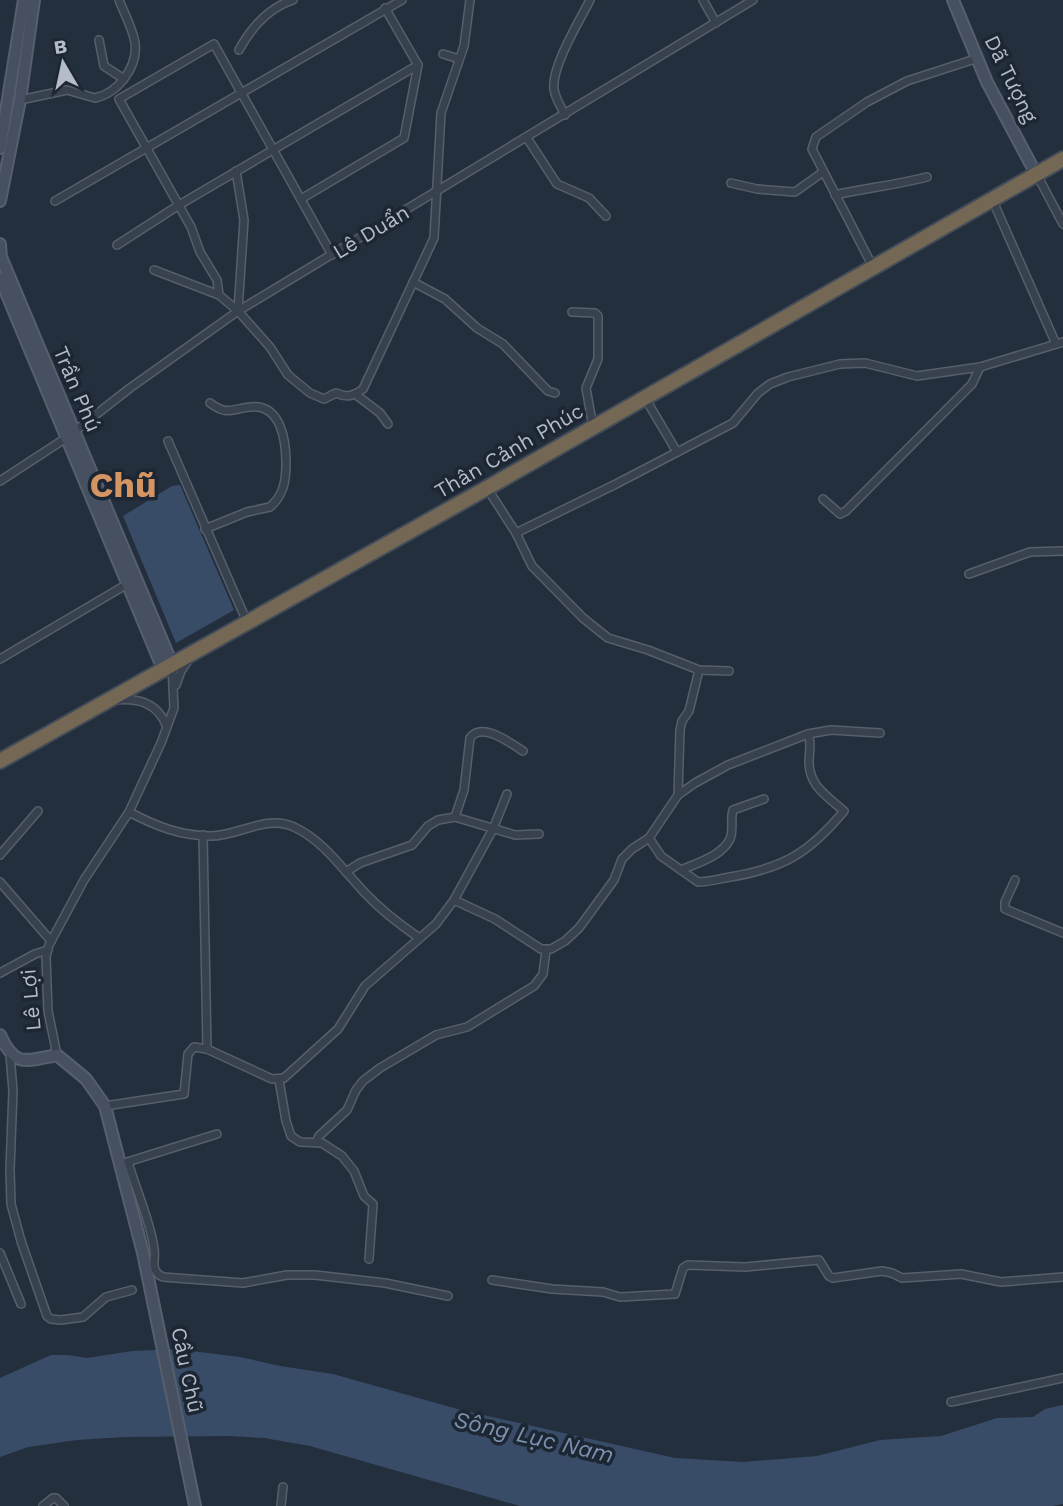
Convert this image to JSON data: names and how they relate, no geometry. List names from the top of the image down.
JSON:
{
  "streets": {
    "highway": ["Thân Cảnh Phúc"],
    "main road": [
      "Dã Tượng",
      "Trần Phú",
      "Lê Lợi",
      "Cầu Chũ"
    ],
    "street": ["Lê Duẩn"]
  },
  "crossings": [
    ["Dã Tượng", "Thân Cảnh Phúc"],
    ["Lê Duẩn", "Trần Phú"],
    ["Trần Phú", "Thân Cảnh Phúc"],
    ["Thân Cảnh Phúc", "Lê Lợi"],
    ["Lê Lợi", "Cầu Chũ"]
  ],
  "districts": ["Chũ"],
  "water": ["Sông Lục Nam"],
  "north": "top"
}
